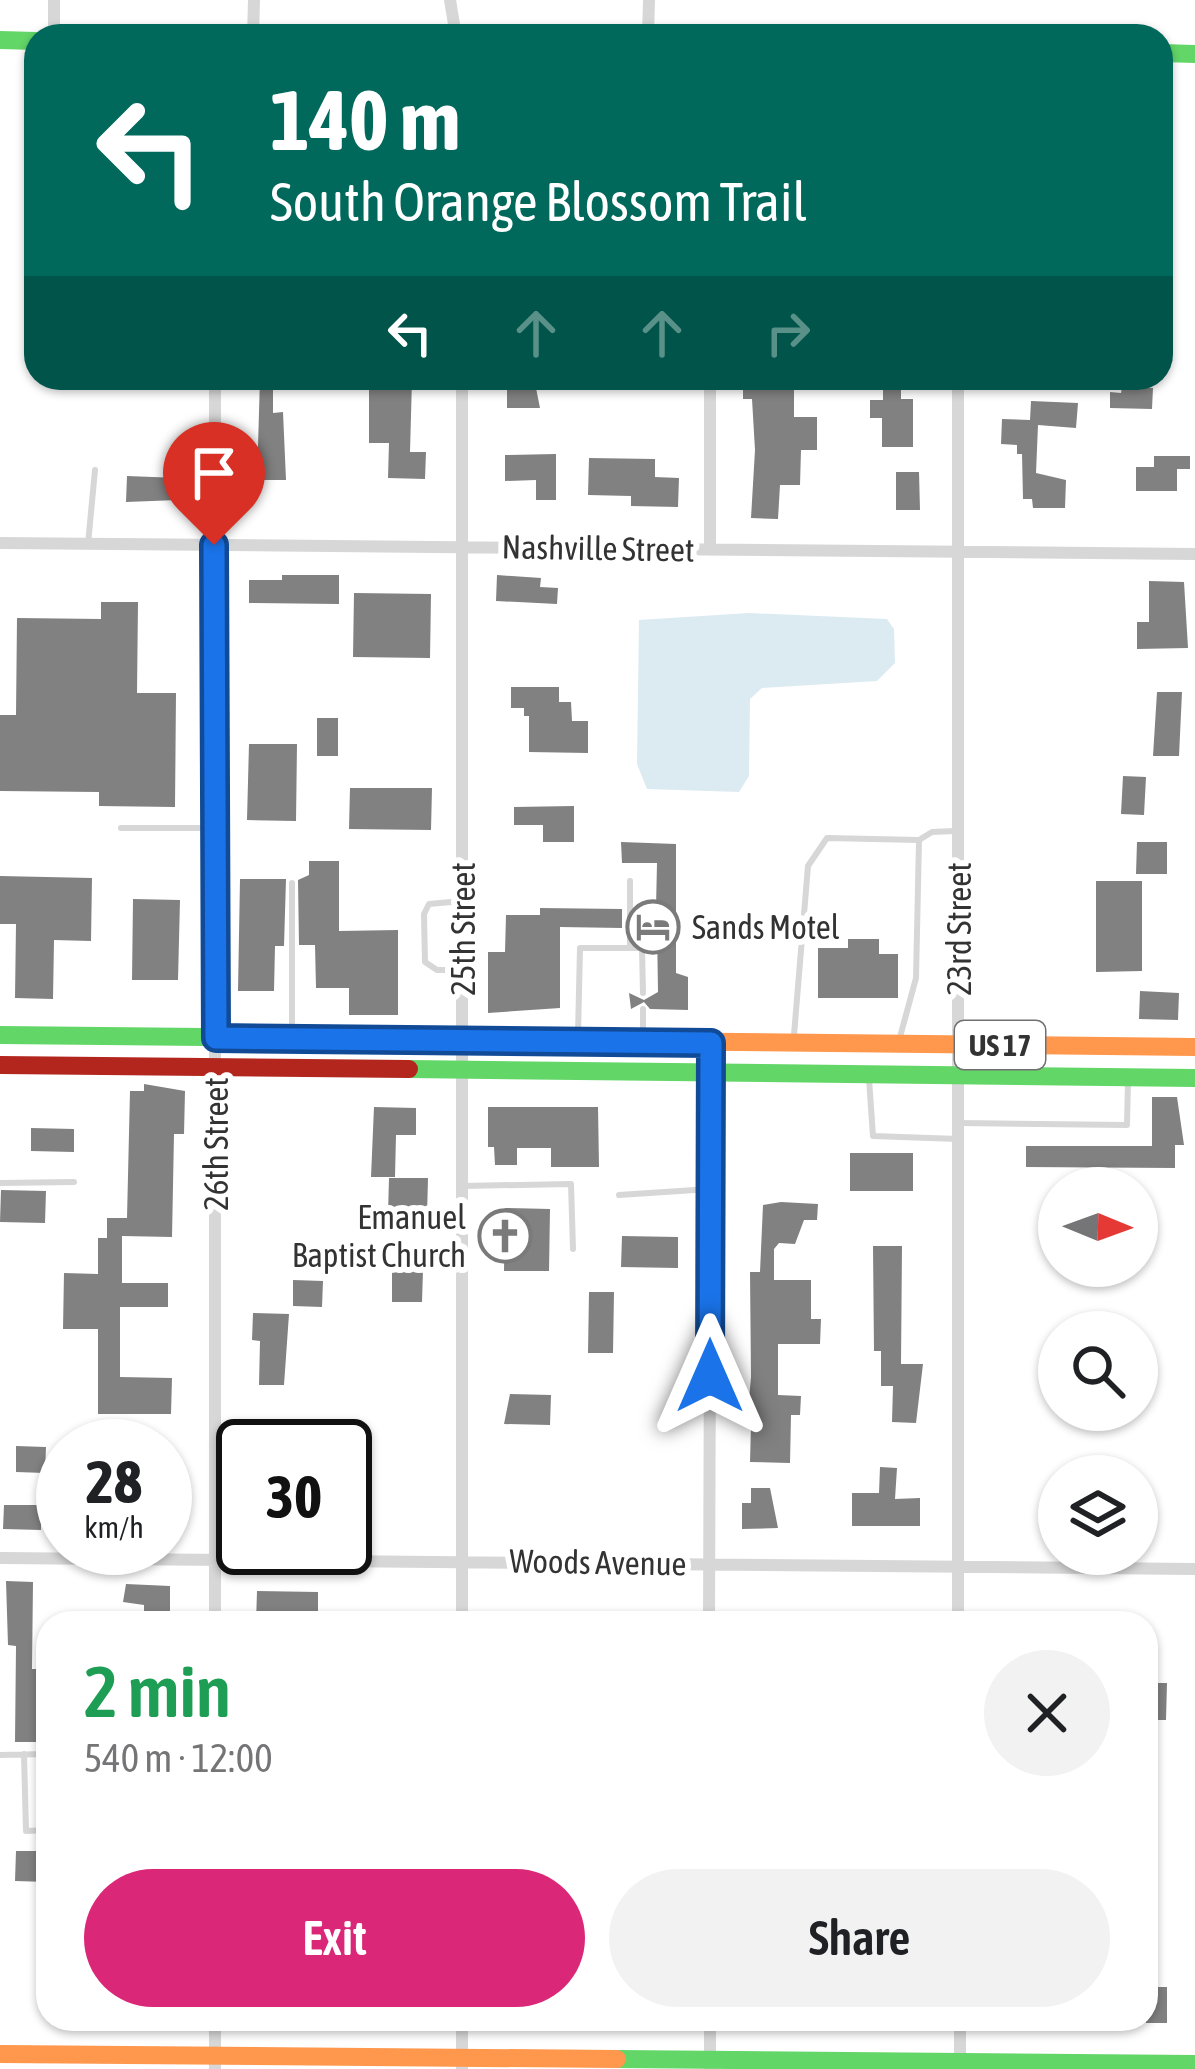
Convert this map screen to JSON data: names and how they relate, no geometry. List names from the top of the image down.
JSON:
{
  "streets": {
    "main road": ["US 17"],
    "street": [
      "Nashville Street",
      "25th Street",
      "23rd Street",
      "26th Street",
      "Woods Avenue"
    ]
  },
  "crossings": [
    ["Nashville Street", "25th Street"],
    ["Nashville Street", "23rd Street"],
    ["Nashville Street", "26th Street"],
    ["25th Street", "US 17"],
    ["25th Street", "Woods Avenue"],
    ["23rd Street", "US 17"],
    ["23rd Street", "Woods Avenue"],
    ["US 17", "26th Street"],
    ["26th Street", "Woods Avenue"]
  ],
  "places": {
    "hotel": ["Sands Motel"],
    "church": ["Emanuel Baptist Church"]
  },
  "north": "right",
  "page": {
    "turn": ["140 m", "South Orange Blossom Trail"],
    "speed": "28 km/h",
    "limit": "30",
    "heading": ["2 min", "540 m · 12:00"],
    "buttons": ["Exit", "Share"]
  }
}
